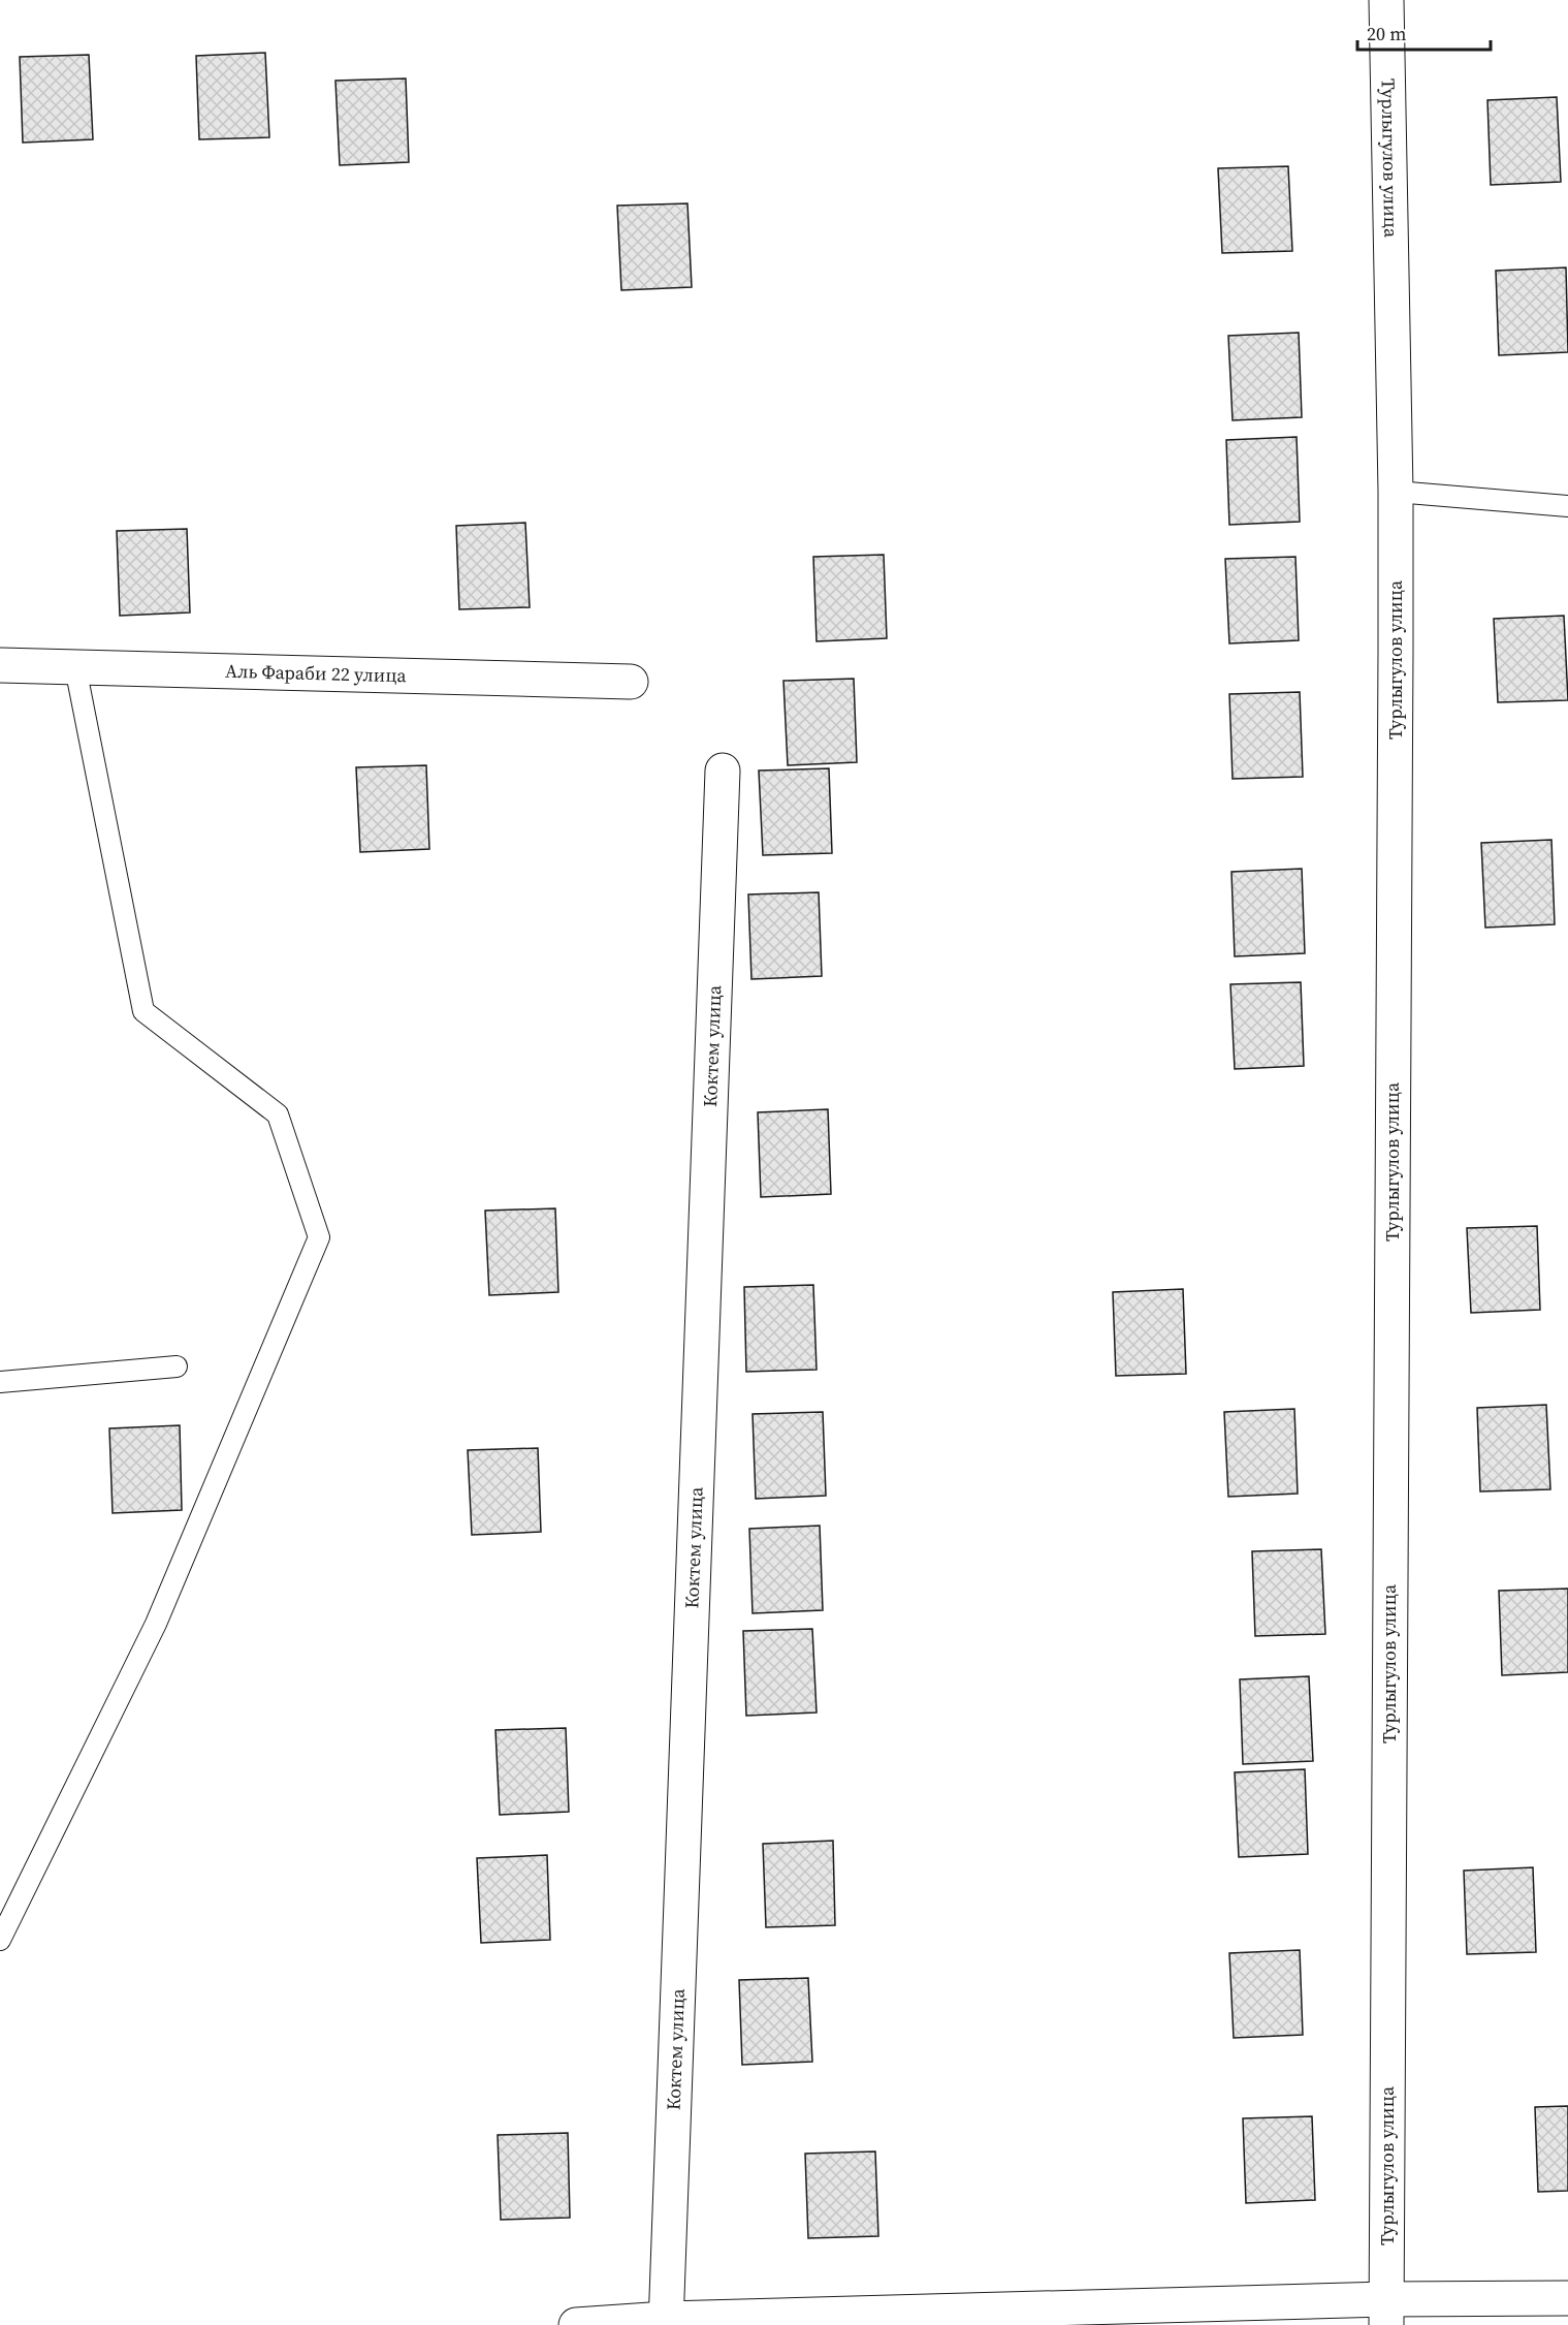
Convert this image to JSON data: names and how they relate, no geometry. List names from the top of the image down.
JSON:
{
  "streets": {
    "street": ["Турлыгулов улица", "Аль Фараби 22 улица", "Коктем улица"]
  },
  "scale_bar": "20 m"
}
